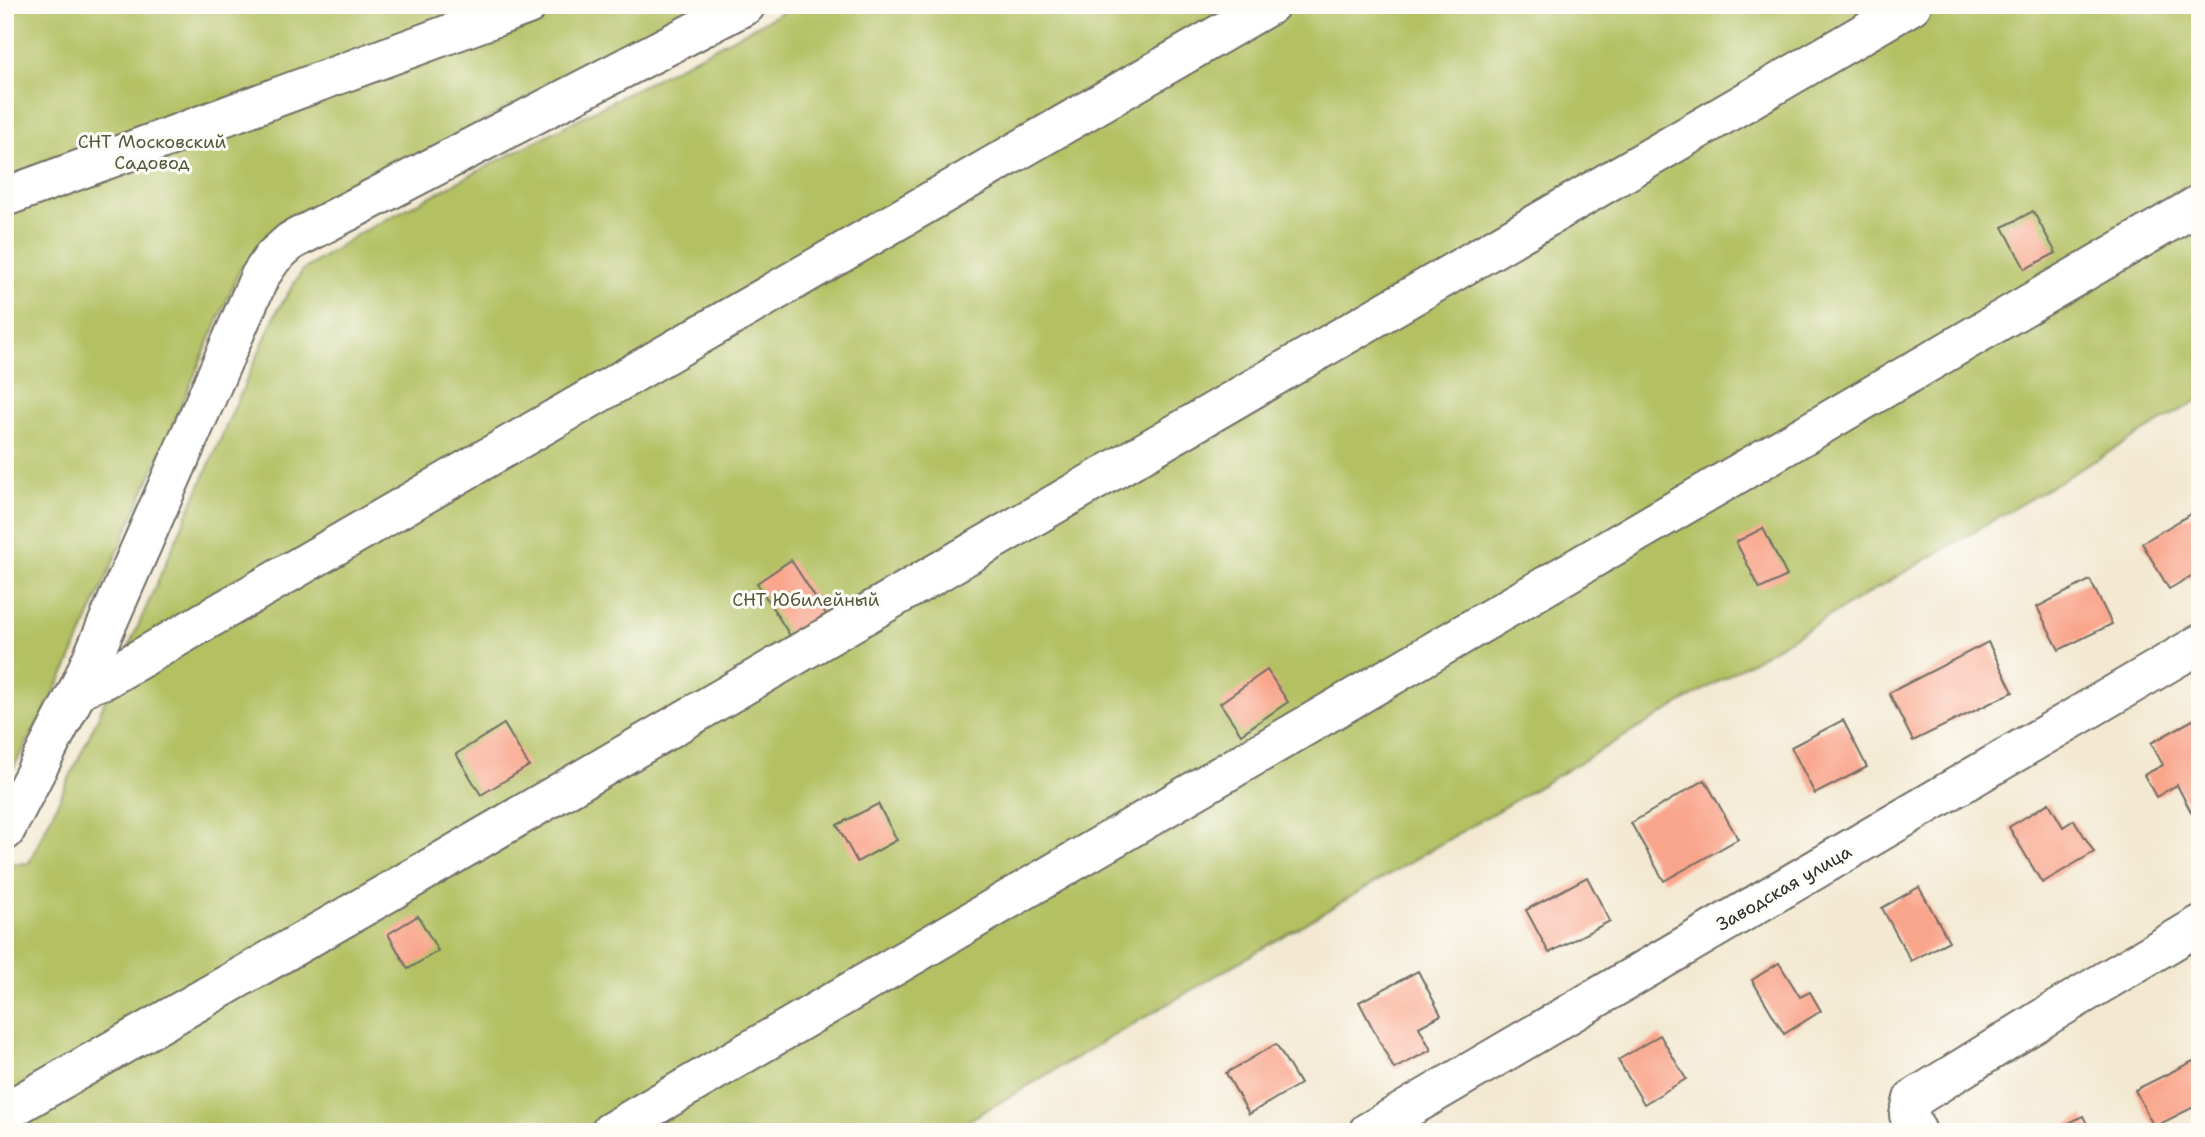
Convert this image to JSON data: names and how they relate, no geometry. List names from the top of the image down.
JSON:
{
  "streets": {
    "street": ["Заводская улица"]
  },
  "parks": ["СНТ Московский Садовод", "СНТ Юбилейный"]
}
